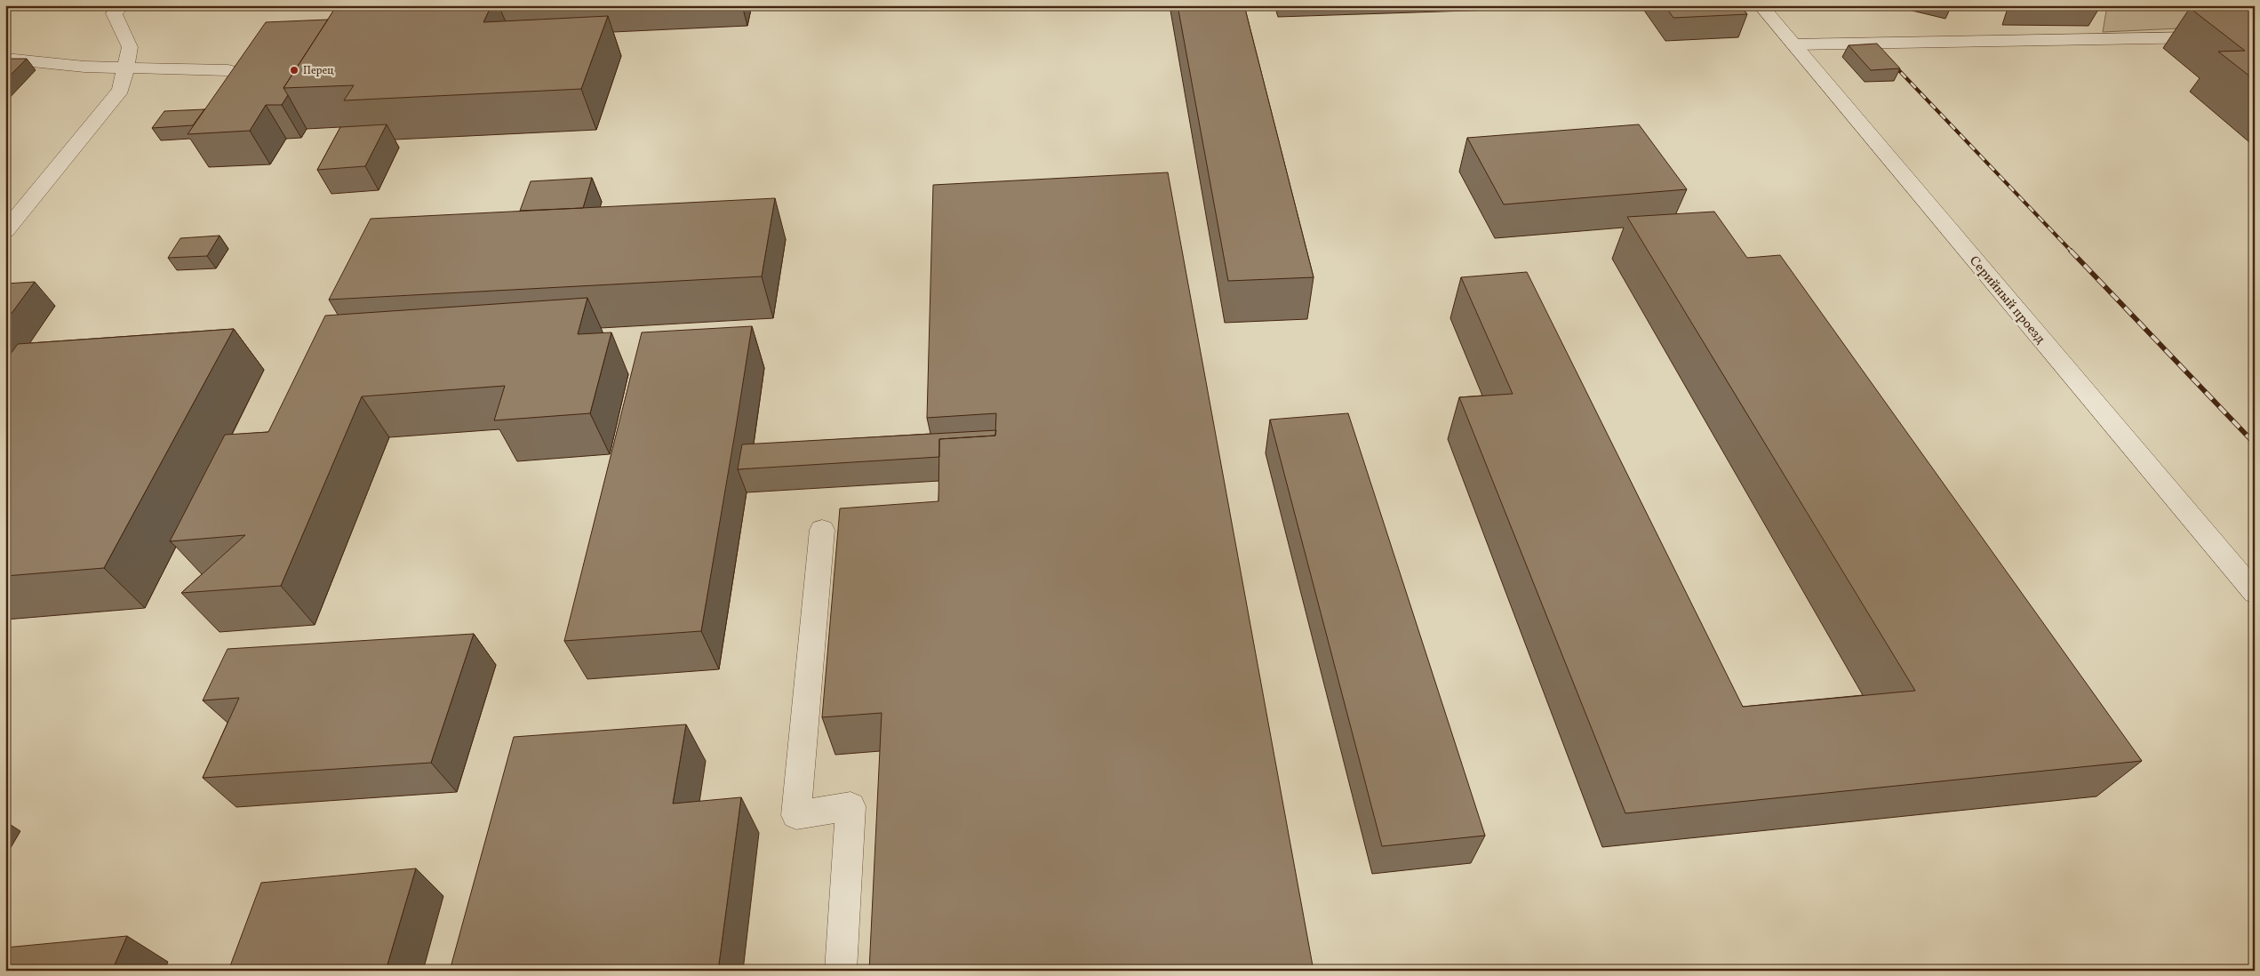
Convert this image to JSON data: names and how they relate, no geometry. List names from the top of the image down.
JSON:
{
  "streets": {
    "street": ["Серийный проезд"]
  },
  "places": ["Перец"]
}
